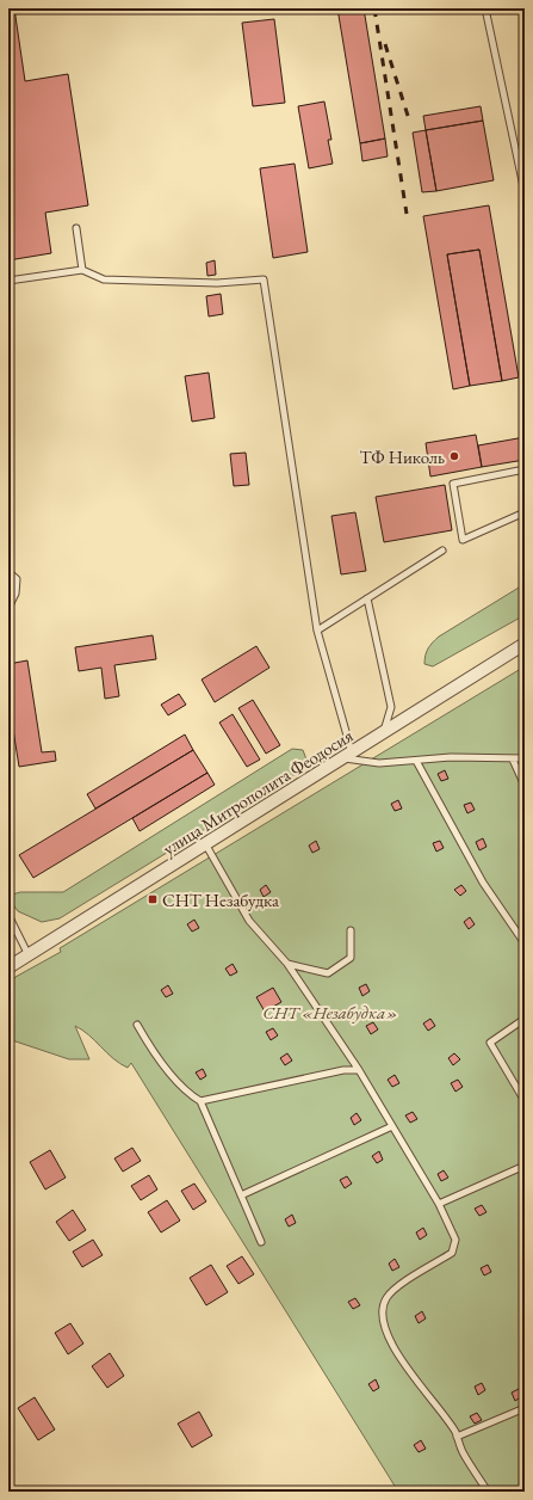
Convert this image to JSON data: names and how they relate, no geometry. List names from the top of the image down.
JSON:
{
  "streets": {
    "street": ["улица Митрополита Феодосия"]
  },
  "parks": ["СНТ «Незабудка»"],
  "places": {
    "other": ["ТФ Николь"],
    "transit": ["СНТ Незабудка"]
  }
}
